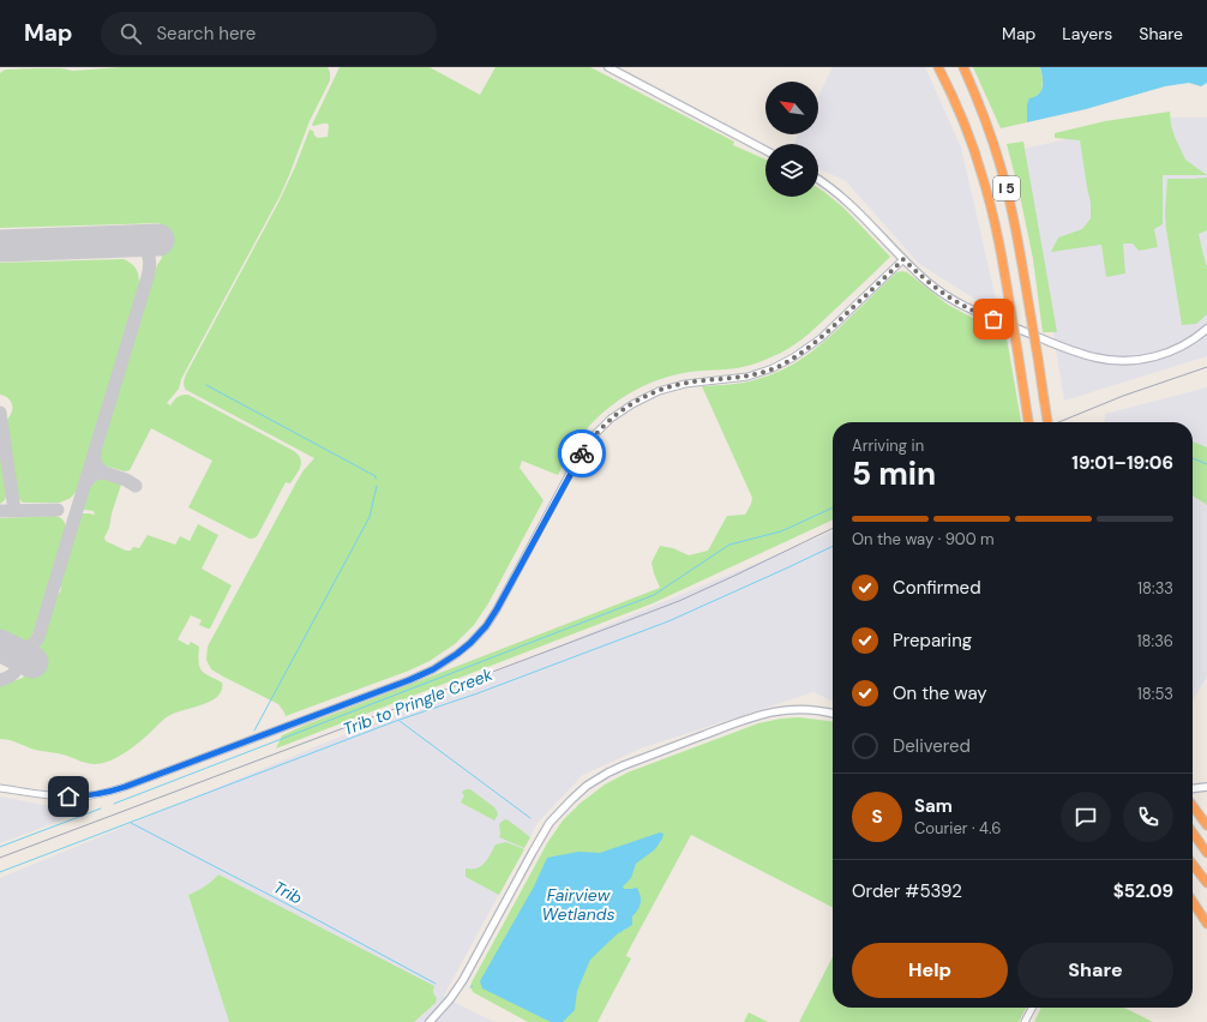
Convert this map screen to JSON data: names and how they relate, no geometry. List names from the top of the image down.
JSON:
{
  "streets": {
    "highway": ["I 5"]
  },
  "water": ["Trib to Pringle Creek", "Trib", "Fairview Wetlands"],
  "north": "top left",
  "page": {
    "header": "Map",
    "search": "Search here",
    "nav": ["Map", "Layers", "Share"],
    "heading": ["5 min", "Arriving in", "19:01–19:06"],
    "panel": [
      "Sam",
      "Courier · 4.6",
      "Order #5392",
      "$52.09"
    ],
    "bar": "On the way · 900 m",
    "list": [
      ["Confirmed", "18:33"],
      ["Preparing", "18:36"],
      ["On the way", "18:53"],
      "Delivered"
    ],
    "round": "S",
    "buttons": ["Help", "Share"]
  }
}
